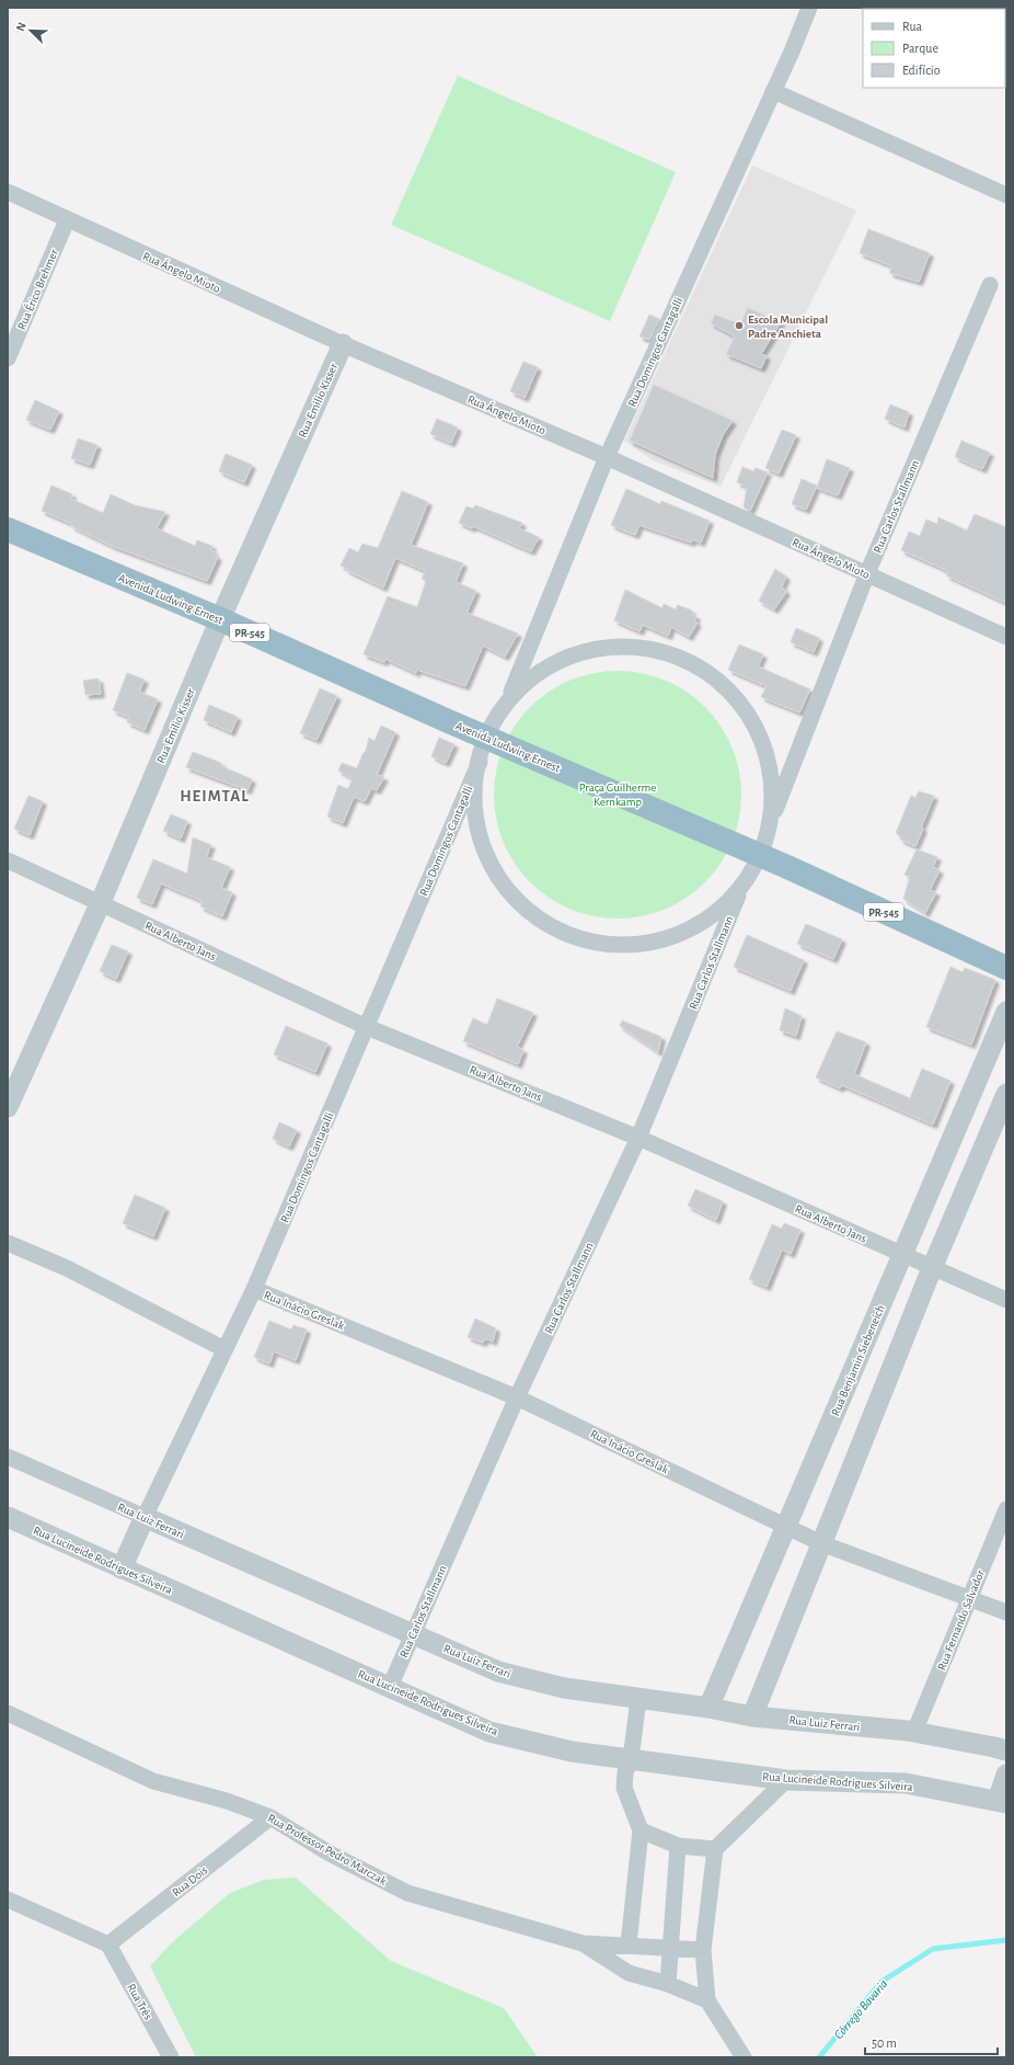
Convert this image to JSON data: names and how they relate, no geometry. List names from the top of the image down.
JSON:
{
  "streets": {
    "highway": ["Avenida Ludwing Ernest", "PR-545"],
    "street": [
      "Rua Ángelo Mioto",
      "Rua Érico Brehmer",
      "Rua Domingos Cantagalli",
      "Rua Emilio Kisser",
      "Rua Carlos Stallmann",
      "Rua Alberto Jans",
      "Rua Inácio Greslak",
      "Rua Benjamin Siebeneich",
      "Rua Luiz Ferrari",
      "Rua Lucineide Rodrigues Silveira",
      "Rua Fernando Salvador",
      "Rua Professor Pedro Marczak",
      "Rua Dois",
      "Rua Três"
    ]
  },
  "crossings": [
    ["Rua Ángelo Mioto", "Rua Érico Brehmer"],
    ["Rua Ángelo Mioto", "Rua Domingos Cantagalli"],
    ["Rua Ángelo Mioto", "Rua Emilio Kisser"],
    ["Rua Ángelo Mioto", "Rua Carlos Stallmann"],
    ["Rua Domingos Cantagalli", "Avenida Ludwing Ernest"],
    ["Rua Domingos Cantagalli", "Rua Alberto Jans"],
    ["Rua Domingos Cantagalli", "Rua Inácio Greslak"],
    ["Rua Domingos Cantagalli", "Rua Luiz Ferrari"],
    ["Rua Domingos Cantagalli", "Rua Lucineide Rodrigues Silveira"],
    ["Rua Emilio Kisser", "Avenida Ludwing Ernest"],
    ["Rua Emilio Kisser", "Rua Alberto Jans"],
    ["Rua Carlos Stallmann", "Rua Alberto Jans"],
    ["Rua Carlos Stallmann", "Rua Inácio Greslak"],
    ["Rua Carlos Stallmann", "Rua Luiz Ferrari"],
    ["Rua Carlos Stallmann", "Rua Lucineide Rodrigues Silveira"],
    ["Rua Alberto Jans", "Rua Benjamin Siebeneich"],
    ["Rua Inácio Greslak", "Rua Benjamin Siebeneich"],
    ["Rua Inácio Greslak", "Rua Fernando Salvador"],
    ["Rua Benjamin Siebeneich", "Rua Luiz Ferrari"],
    ["Rua Luiz Ferrari", "Rua Fernando Salvador"],
    ["Rua Professor Pedro Marczak", "Rua Dois"],
    ["Rua Dois", "Rua Três"]
  ],
  "districts": ["HEIMTAL"],
  "water": ["Córrego Bavaria"],
  "parks": ["Praça Guilherme Kernkamp"],
  "places": ["Escola Municipal Padre Anchieta"],
  "legend": ["Rua", "Parque", "Edifício"],
  "scale_bar": "50 m",
  "north": "top left"
}
